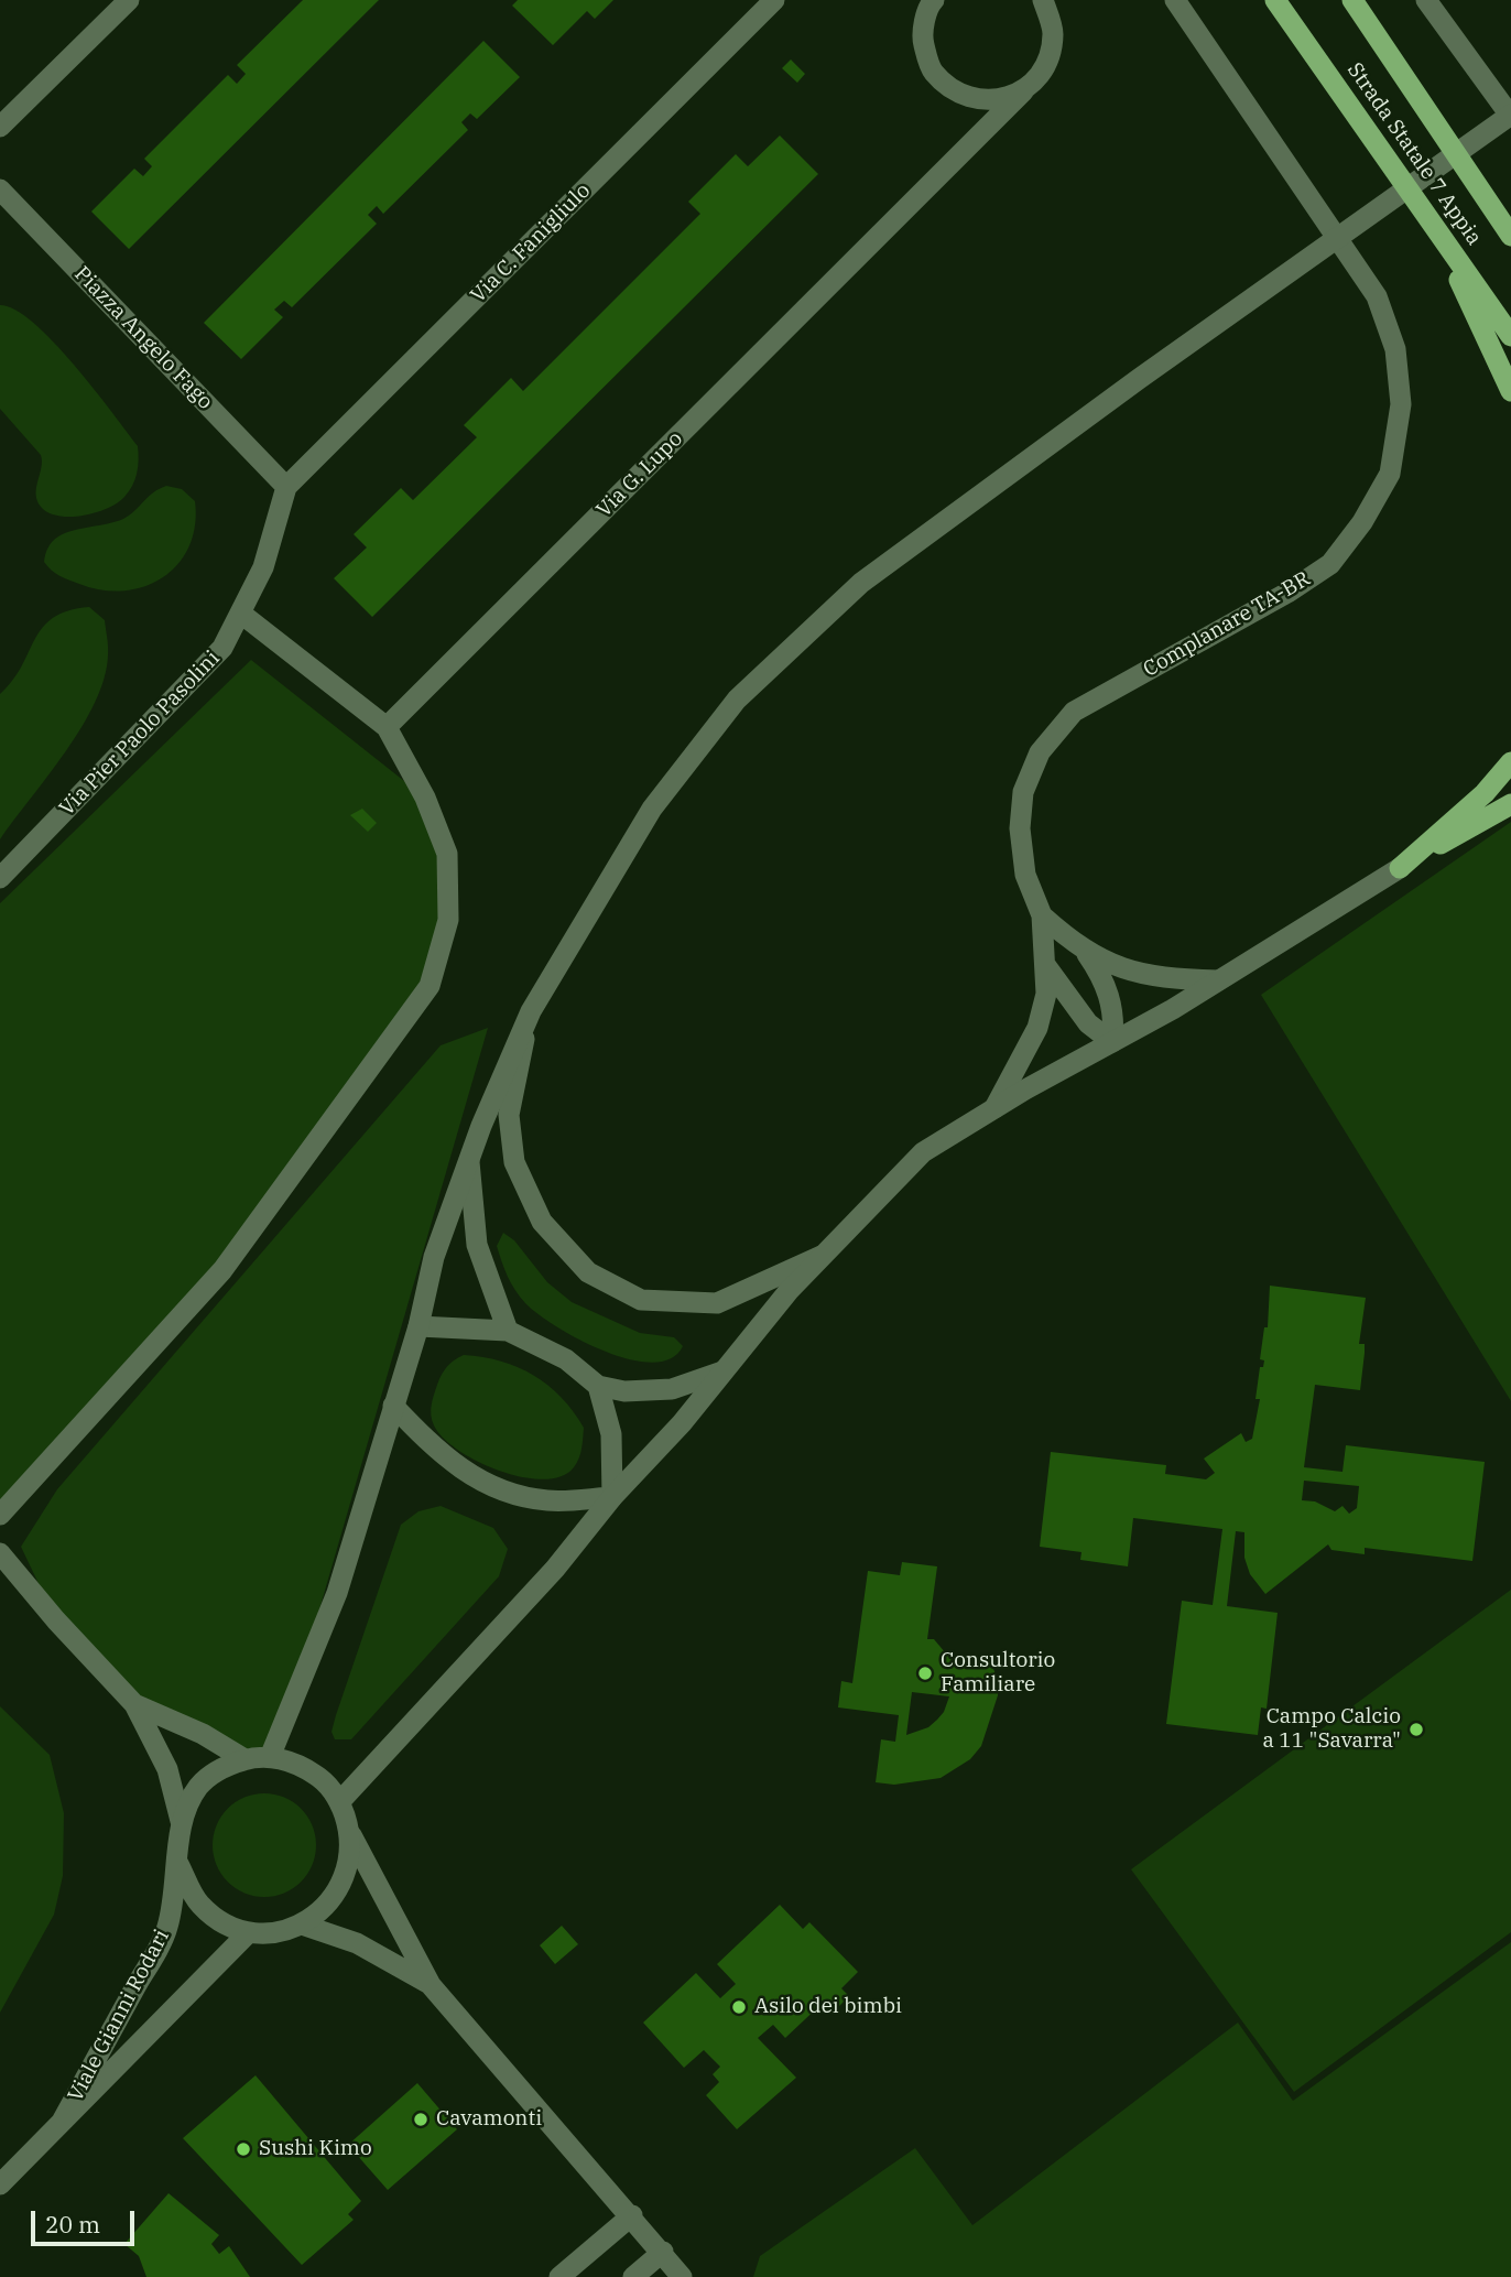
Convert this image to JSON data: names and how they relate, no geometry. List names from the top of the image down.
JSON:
{
  "streets": {
    "highway": ["Strada Statale 7 Appia"],
    "street": [
      "Via C. Fanigliulo",
      "Piazza Angelo Fago",
      "Via G. Lupo",
      "Complanare TA-BR",
      "Via Pier Paolo Pasolini",
      "Viale Gianni Rodari"
    ]
  },
  "crossings": [
    ["Via C. Fanigliulo", "Piazza Angelo Fago"],
    ["Via C. Fanigliulo", "Via Pier Paolo Pasolini"],
    ["Piazza Angelo Fago", "Via Pier Paolo Pasolini"]
  ],
  "places": [
    "Consultorio Familiare",
    "Campo Calcio a 11 \"Savarra\"",
    "Asilo dei bimbi",
    "Cavamonti",
    "Sushi Kimo"
  ],
  "scale_bar": "20 m"
}
